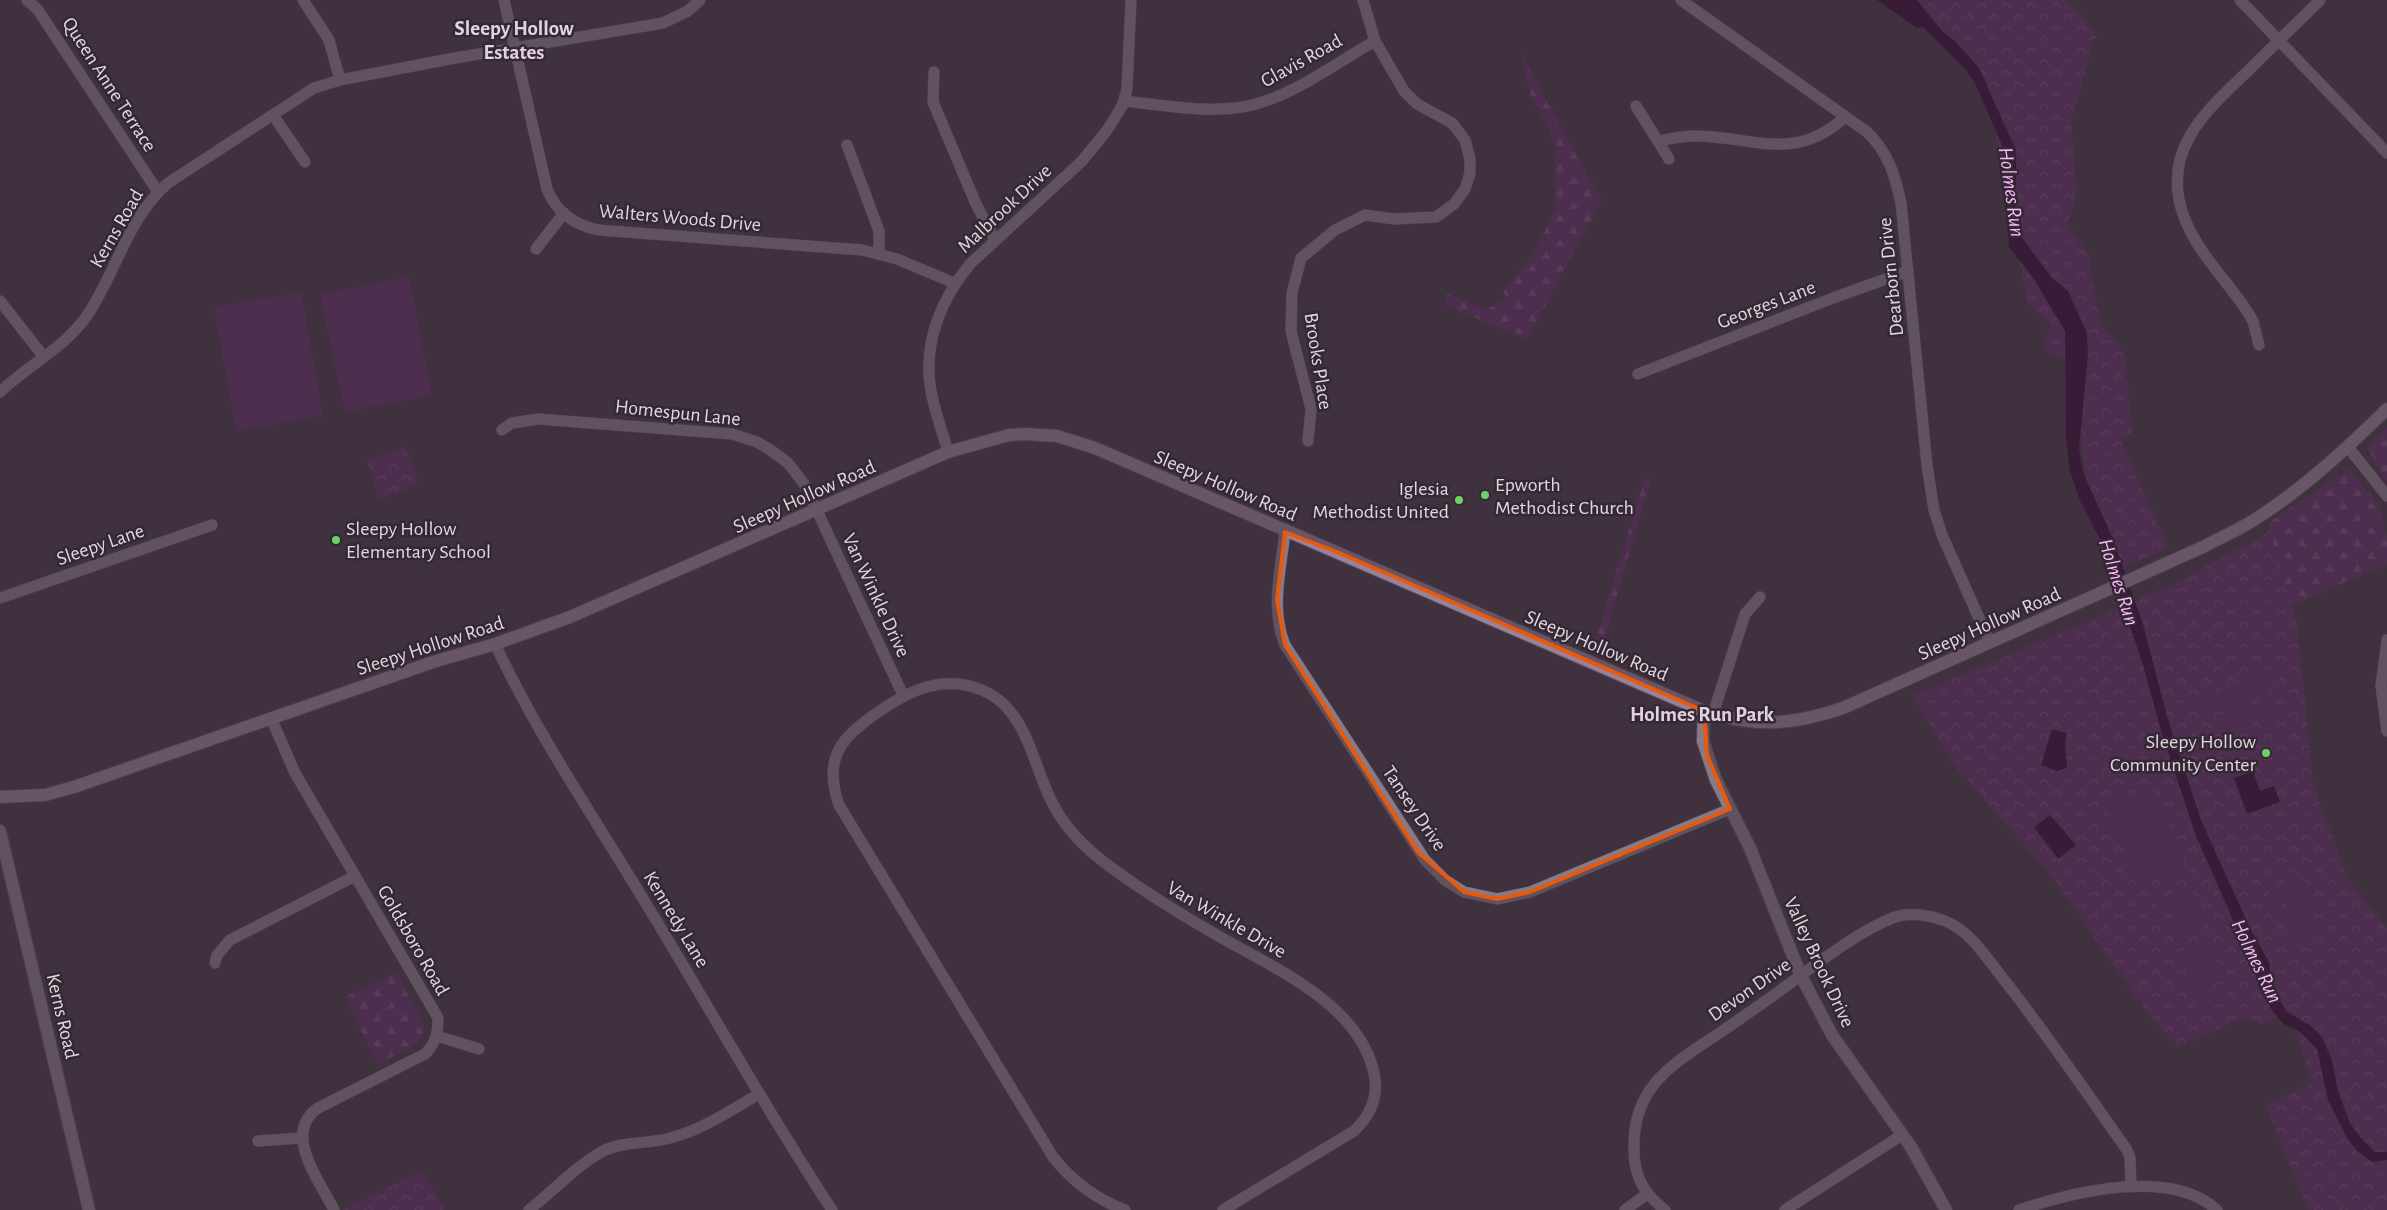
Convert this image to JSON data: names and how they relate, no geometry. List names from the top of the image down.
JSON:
{
  "streets": {
    "main road": ["Sleepy Hollow Road"],
    "street": [
      "Glavis Road",
      "Queen Anne Terrace",
      "Malbrook Drive",
      "Walters Woods Drive",
      "Kerns Road",
      "Dearborn Drive",
      "Georges Lane",
      "Brooks Place",
      "Homespun Lane",
      "Sleepy Lane",
      "Van Winkle Drive",
      "Tansey Drive",
      "Kennedy Lane",
      "Goldsboro Road",
      "Valley Brook Drive",
      "Devon Drive"
    ]
  },
  "crossings": [
    ["Glavis Road", "Malbrook Drive"],
    ["Glavis Road", "Brooks Place"],
    ["Queen Anne Terrace", "Kerns Road"],
    ["Malbrook Drive", "Walters Woods Drive"],
    ["Malbrook Drive", "Sleepy Hollow Road"],
    ["Walters Woods Drive", "Kerns Road"],
    ["Dearborn Drive", "Georges Lane"],
    ["Dearborn Drive", "Sleepy Hollow Road"],
    ["Homespun Lane", "Sleepy Hollow Road"],
    ["Homespun Lane", "Van Winkle Drive"],
    ["Sleepy Hollow Road", "Van Winkle Drive"],
    ["Sleepy Hollow Road", "Tansey Drive"],
    ["Sleepy Hollow Road", "Kennedy Lane"],
    ["Sleepy Hollow Road", "Goldsboro Road"],
    ["Sleepy Hollow Road", "Valley Brook Drive"],
    ["Tansey Drive", "Valley Brook Drive"],
    ["Valley Brook Drive", "Devon Drive"]
  ],
  "districts": ["Sleepy Hollow Estates", "Holmes Run Park"],
  "water": ["Holmes Run"],
  "places": [
    "Epworth Methodist Church",
    "Iglesia Methodist United",
    "Sleepy Hollow Elementary School",
    "Sleepy Hollow Community Center"
  ]
}
